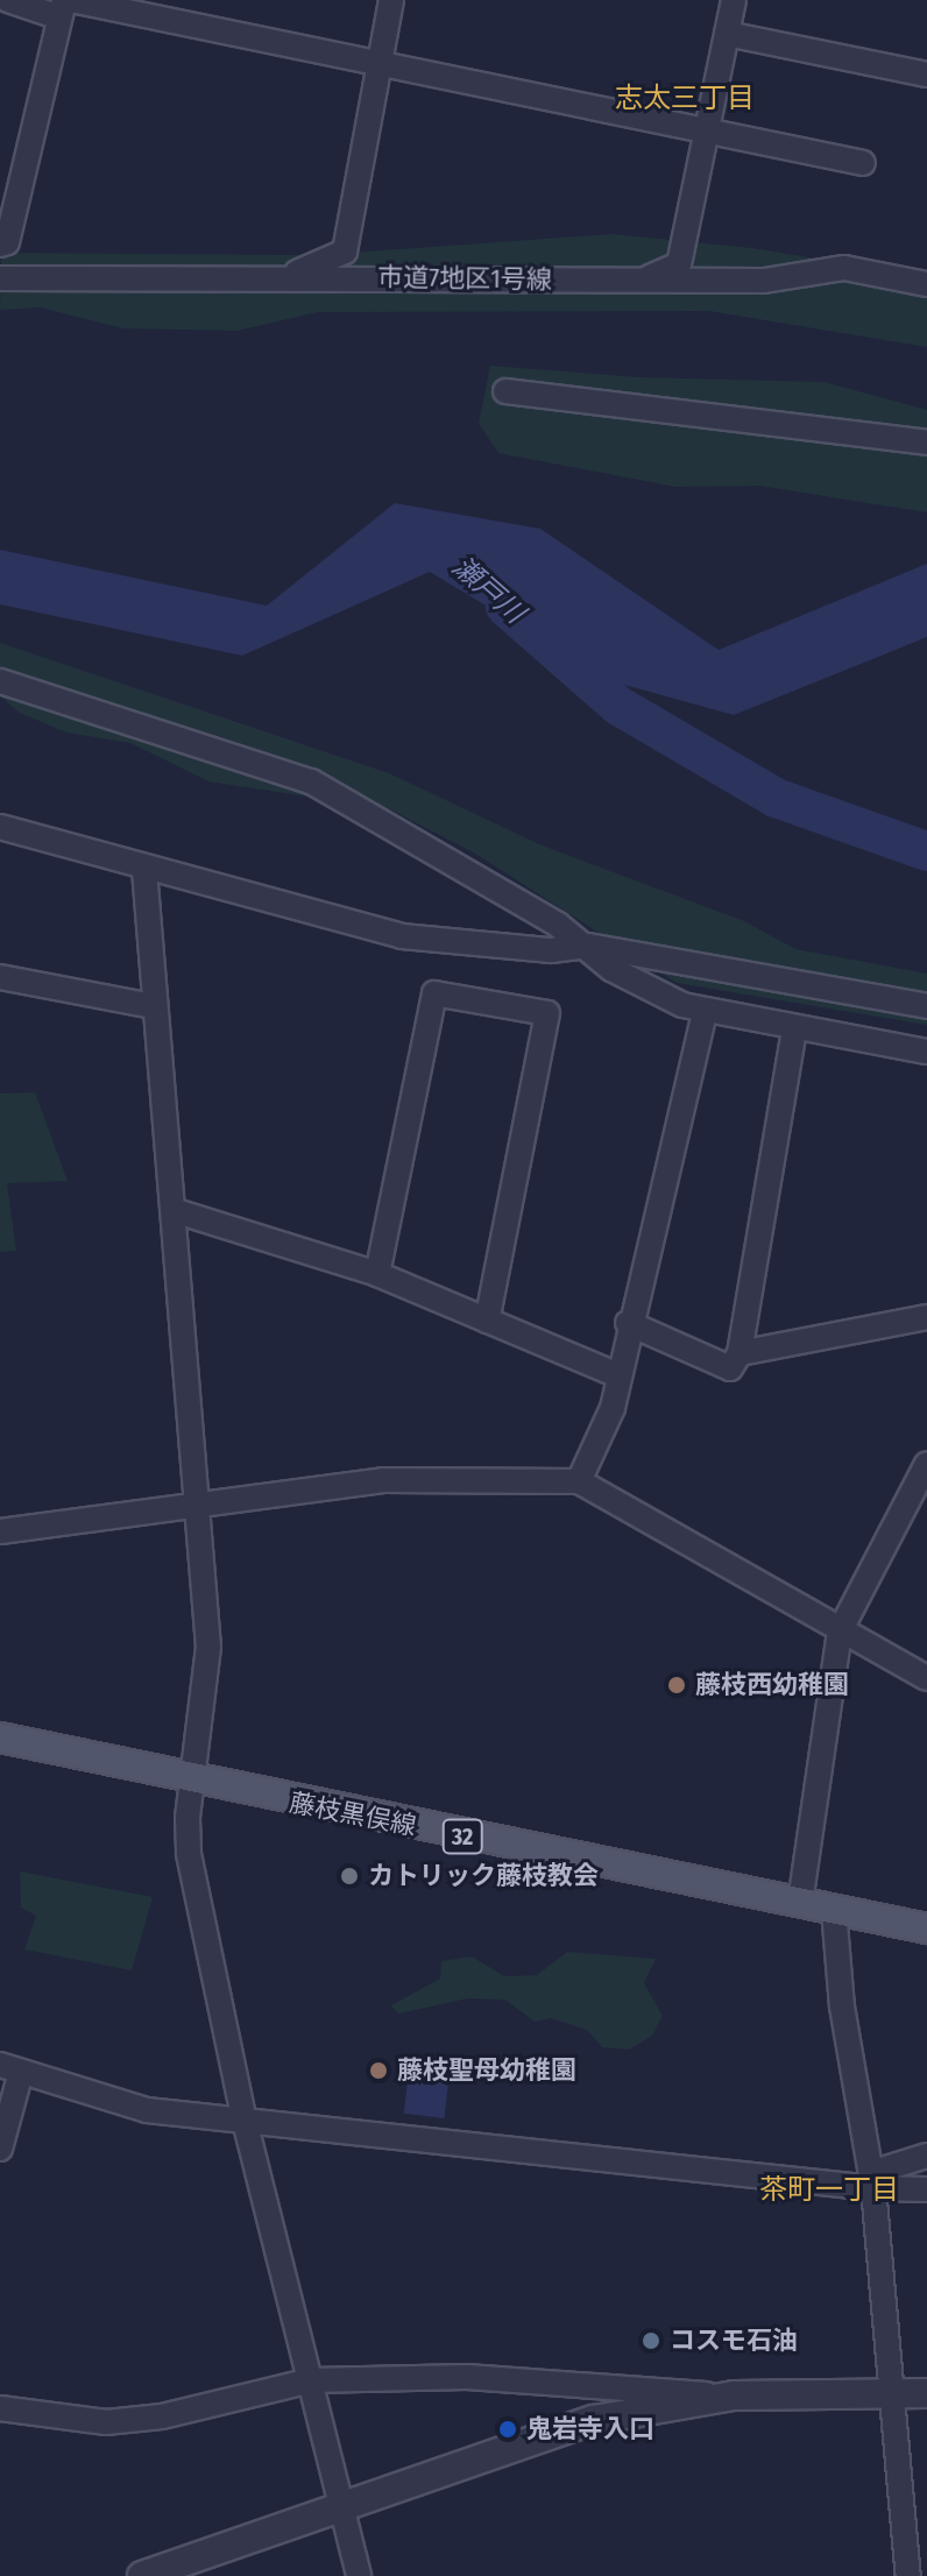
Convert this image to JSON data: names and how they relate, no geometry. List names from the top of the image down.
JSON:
{
  "streets": {
    "main road": ["藤枝黒俣線", "32"],
    "street": ["市道7地区1号線"]
  },
  "districts": ["志太三丁目", "茶町一丁目"],
  "water": ["瀬戸川"],
  "places": [
    "藤枝西幼稚園",
    "カトリック藤枝教会",
    "藤枝聖母幼稚園",
    "コスモ石油",
    "鬼岩寺入口"
  ]
}
